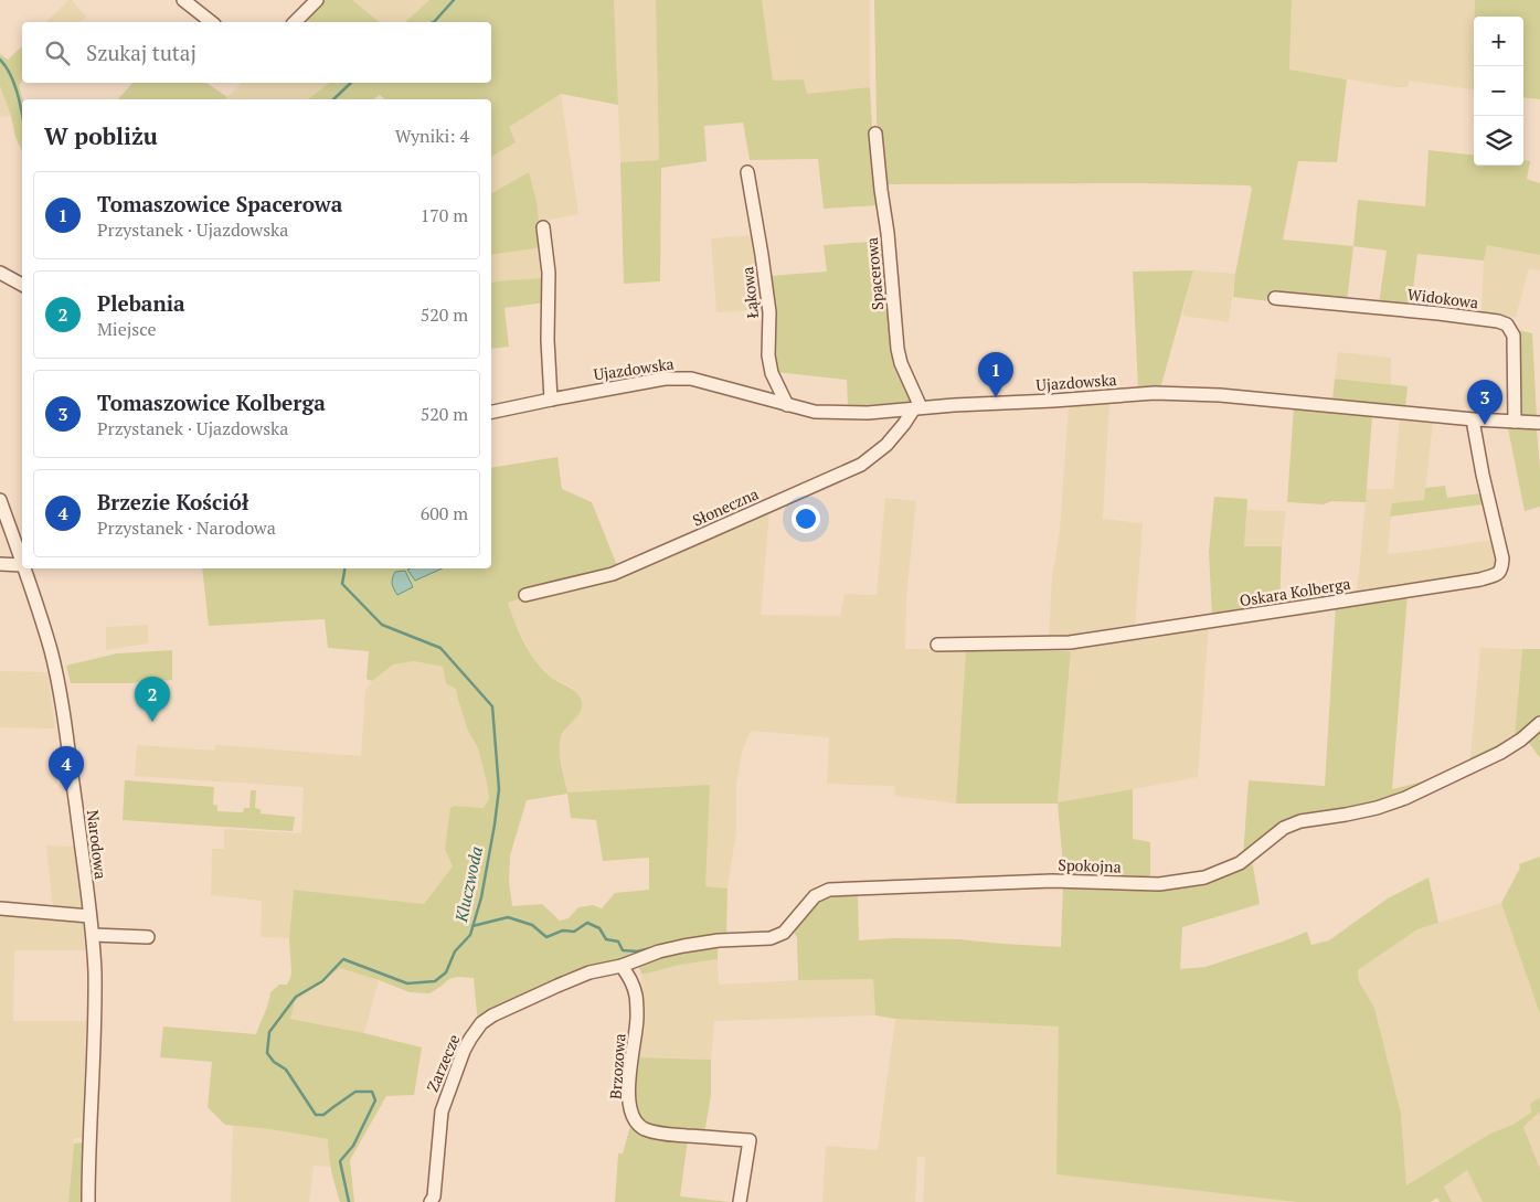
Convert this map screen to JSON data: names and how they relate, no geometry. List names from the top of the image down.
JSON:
{
  "streets": {
    "street": [
      "Spacerowa",
      "Łąkowa",
      "Widokowa",
      "Ujazdowska",
      "Słoneczna",
      "Oskara Kolberga",
      "Narodowa",
      "Spokojna",
      "Zarzecze",
      "Brzozowa"
    ]
  },
  "crossings": [
    ["Spacerowa", "Ujazdowska"],
    ["Spacerowa", "Słoneczna"],
    ["Łąkowa", "Ujazdowska"],
    ["Widokowa", "Ujazdowska"],
    ["Ujazdowska", "Słoneczna"],
    ["Ujazdowska", "Oskara Kolberga"],
    ["Spokojna", "Zarzecze"],
    ["Spokojna", "Brzozowa"],
    ["Zarzecze", "Brzozowa"]
  ],
  "water": ["Kluczwoda"],
  "page": {
    "map_buttons": ["+", "−"],
    "search": "Szukaj tutaj",
    "heading": ["W pobliżu", "Wyniki: 4"],
    "list": [
      {
        "mark": "1",
        "name": "Tomaszowice Spacerowa",
        "note": "Przystanek · Ujazdowska",
        "value": "170 m"
      },
      {
        "mark": "2",
        "name": "Plebania",
        "note": "Miejsce",
        "value": "520 m"
      },
      {
        "mark": "3",
        "name": "Tomaszowice Kolberga",
        "note": "Przystanek · Ujazdowska",
        "value": "520 m"
      },
      {
        "mark": "4",
        "name": "Brzezie Kościół",
        "note": "Przystanek · Narodowa",
        "value": "600 m"
      }
    ],
    "pins": [
      "1",
      "3",
      "2",
      "4"
    ]
  }
}
